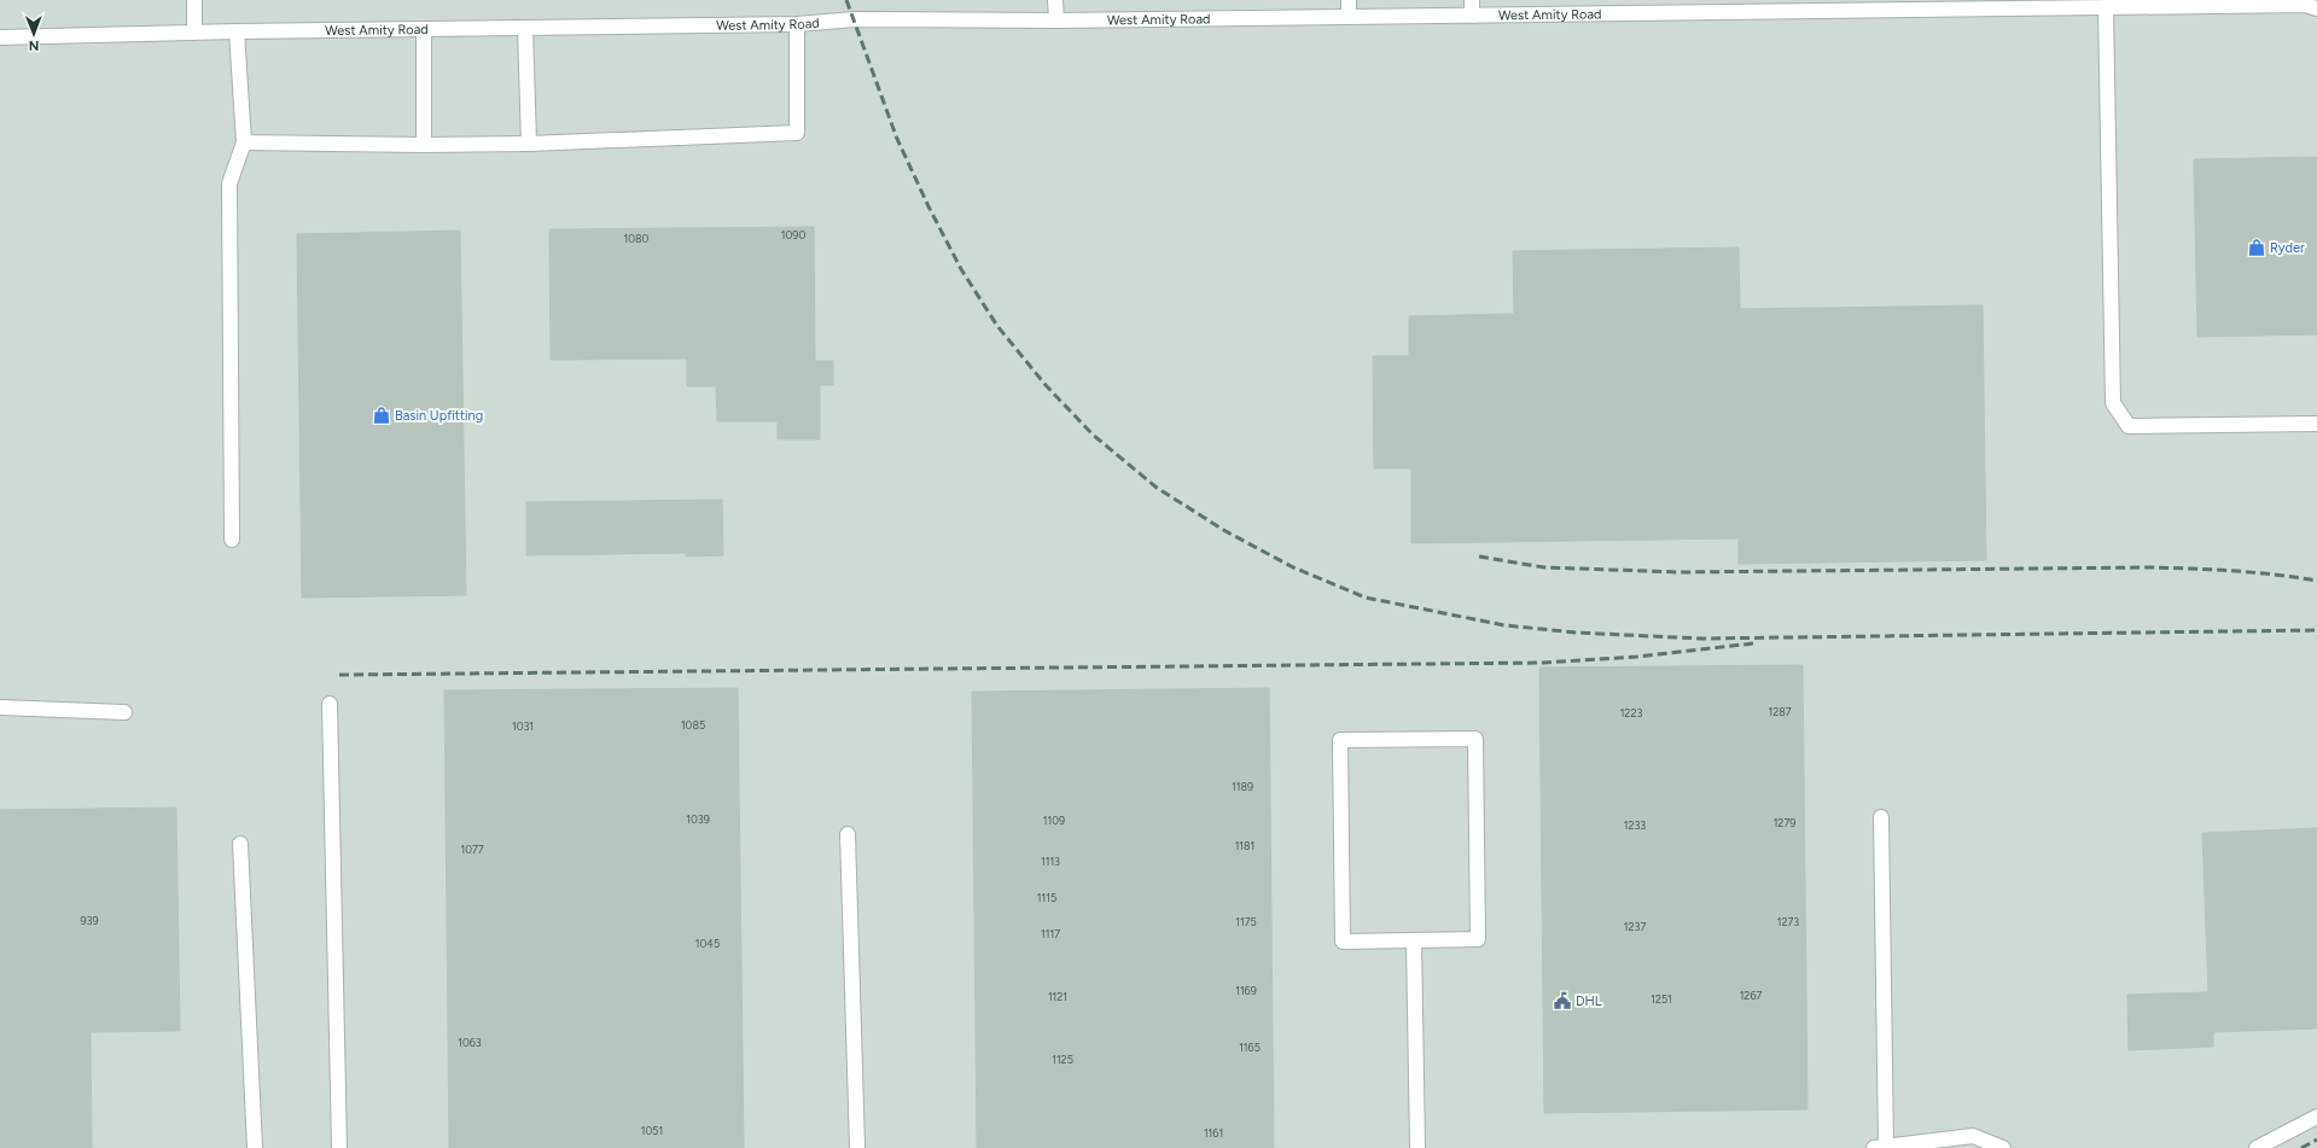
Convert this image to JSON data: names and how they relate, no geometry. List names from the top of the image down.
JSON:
{
  "streets": {
    "street": ["West Amity Road"]
  },
  "places": {
    "shop": ["Ryder", "Basin Upfitting"],
    "public building": ["DHL"]
  },
  "house_numbers": [
    "1090",
    "1080",
    "1287",
    "1223",
    "1085",
    "1031",
    "1189",
    "1039",
    "1109",
    "1279",
    "1233",
    "1181",
    "1077",
    "1113",
    "1115",
    "939",
    "1175",
    "1273",
    "1237",
    "1117",
    "1045",
    "1169",
    "1267",
    "1121",
    "1251",
    "1063",
    "1165",
    "1125",
    "1051",
    "1161"
  ],
  "north": "bottom"
}
